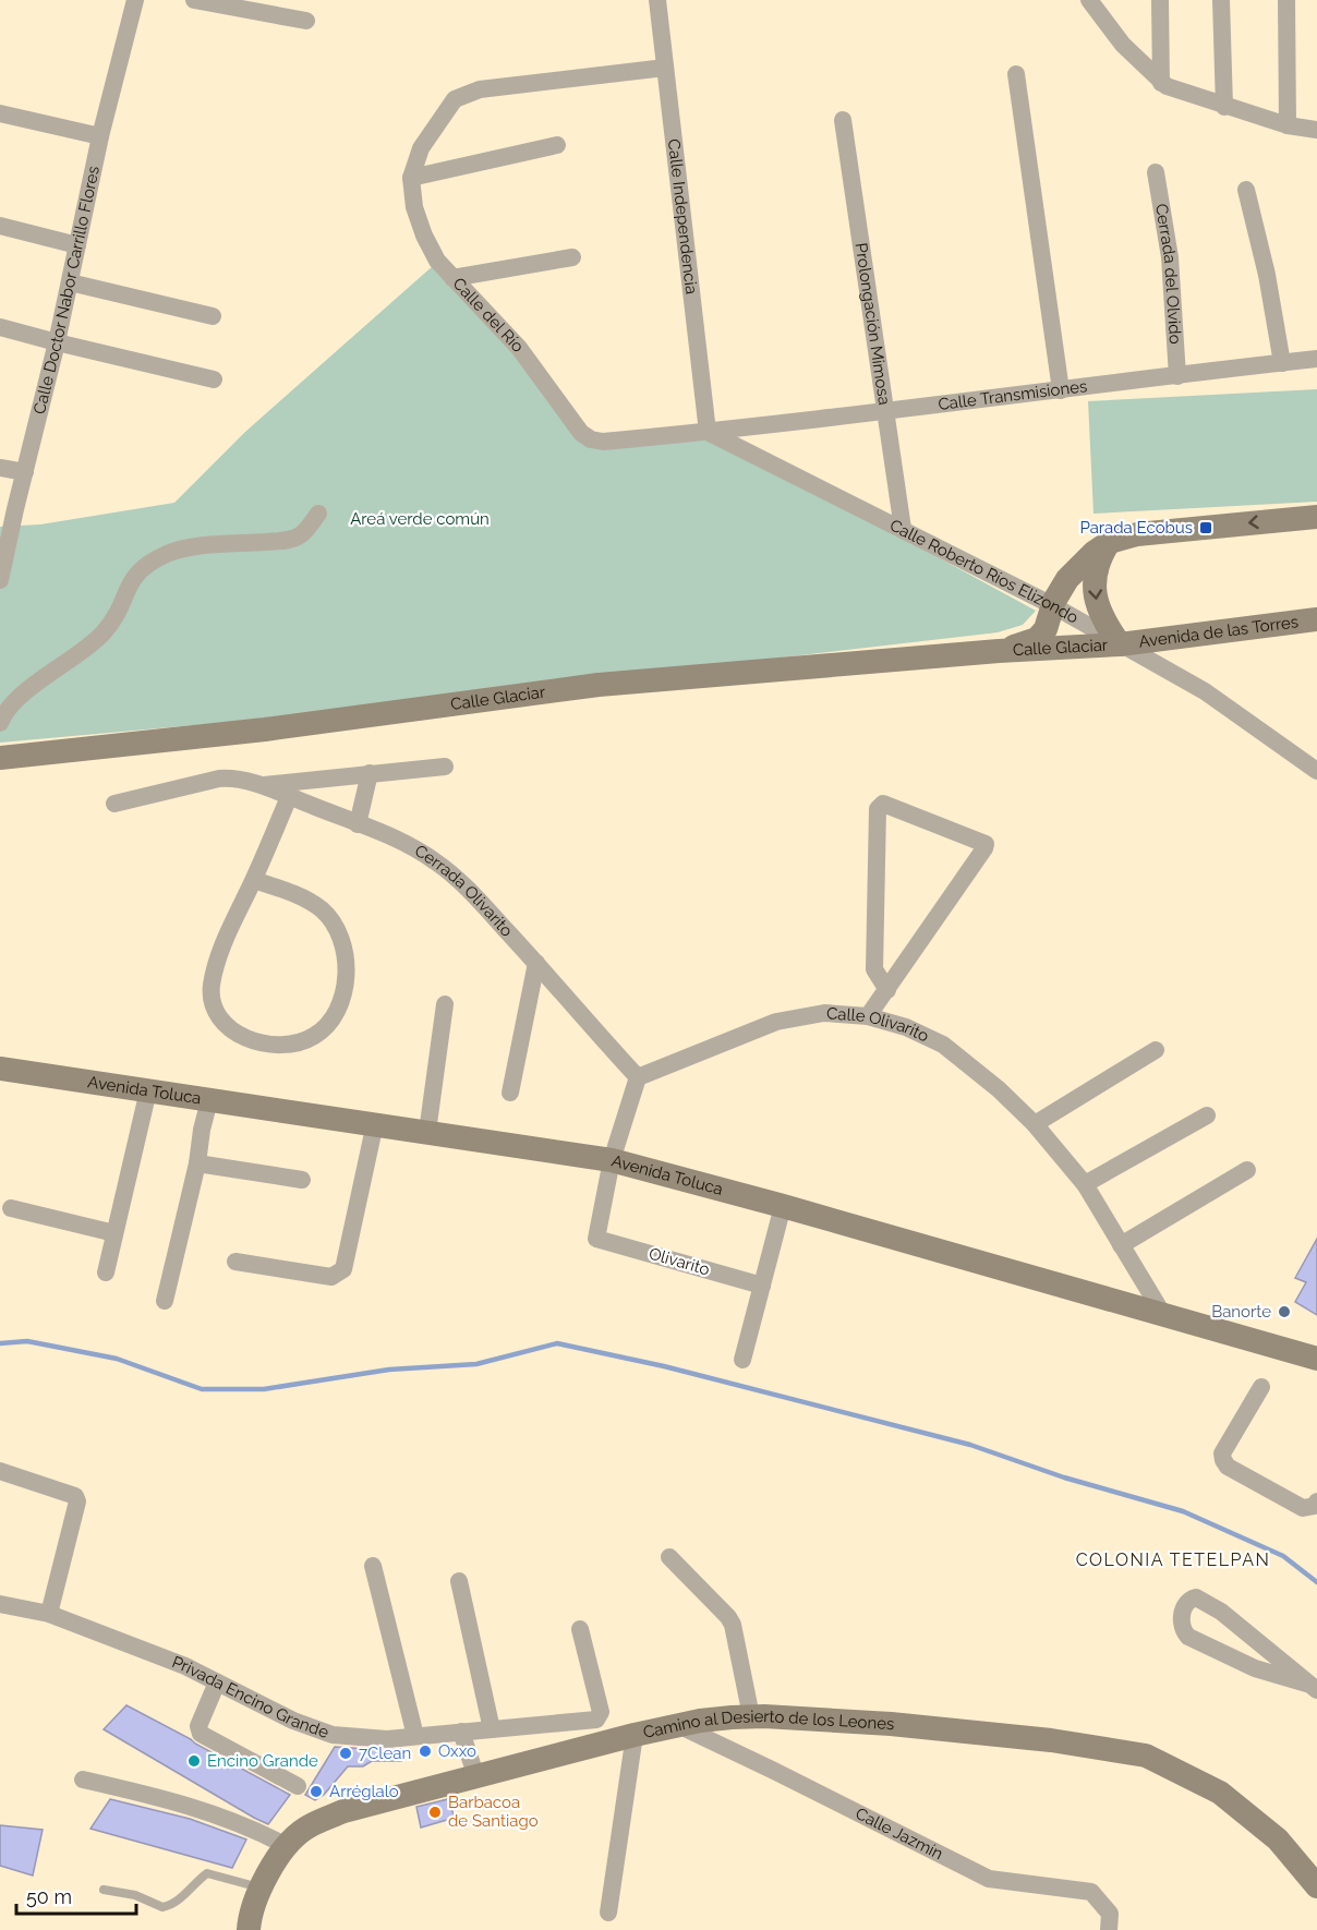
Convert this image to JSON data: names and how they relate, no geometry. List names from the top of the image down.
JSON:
{
  "streets": {
    "street": [
      "Calle Independencia",
      "Cerrada del Olvido",
      "Calle Doctor Nabor Carrillo Flores",
      "Calle del Río",
      "Prolongación Mimosa",
      "Calle Transmisiones",
      "Calle Roberto Ríos Elizondo",
      "Avenida de las Torres",
      "Calle Glaciar",
      "Cerrada Olivarito",
      "Calle Olivarito",
      "Avenida Toluca",
      "Olivarito",
      "Privada Encino Grande",
      "Camino al Desierto de los Leones",
      "Calle Jazmín"
    ]
  },
  "crossings": [
    ["Calle Independencia", "Calle del Río"],
    ["Calle Independencia", "Calle Transmisiones"],
    ["Calle Independencia", "Calle Roberto Ríos Elizondo"],
    ["Cerrada del Olvido", "Calle Transmisiones"],
    ["Calle del Río", "Calle Transmisiones"],
    ["Calle del Río", "Calle Roberto Ríos Elizondo"],
    ["Prolongación Mimosa", "Calle Transmisiones"],
    ["Prolongación Mimosa", "Calle Roberto Ríos Elizondo"],
    ["Calle Transmisiones", "Calle Roberto Ríos Elizondo"],
    ["Calle Roberto Ríos Elizondo", "Avenida de las Torres"],
    ["Calle Roberto Ríos Elizondo", "Calle Glaciar"],
    ["Avenida de las Torres", "Calle Glaciar"],
    ["Cerrada Olivarito", "Calle Olivarito"],
    ["Calle Olivarito", "Avenida Toluca"],
    ["Avenida Toluca", "Olivarito"],
    ["Camino al Desierto de los Leones", "Calle Jazmín"]
  ],
  "districts": ["COLONIA TETELPAN"],
  "parks": ["Areá verde común"],
  "places": {
    "transit": ["Parada Ecobus"],
    "other": [
      "Banorte",
      "Oxxo",
      "7Clean",
      "Encino Grande",
      "Arréglalo",
      "Barbacoa de Santiago"
    ]
  },
  "scale_bar": "50 m"
}
